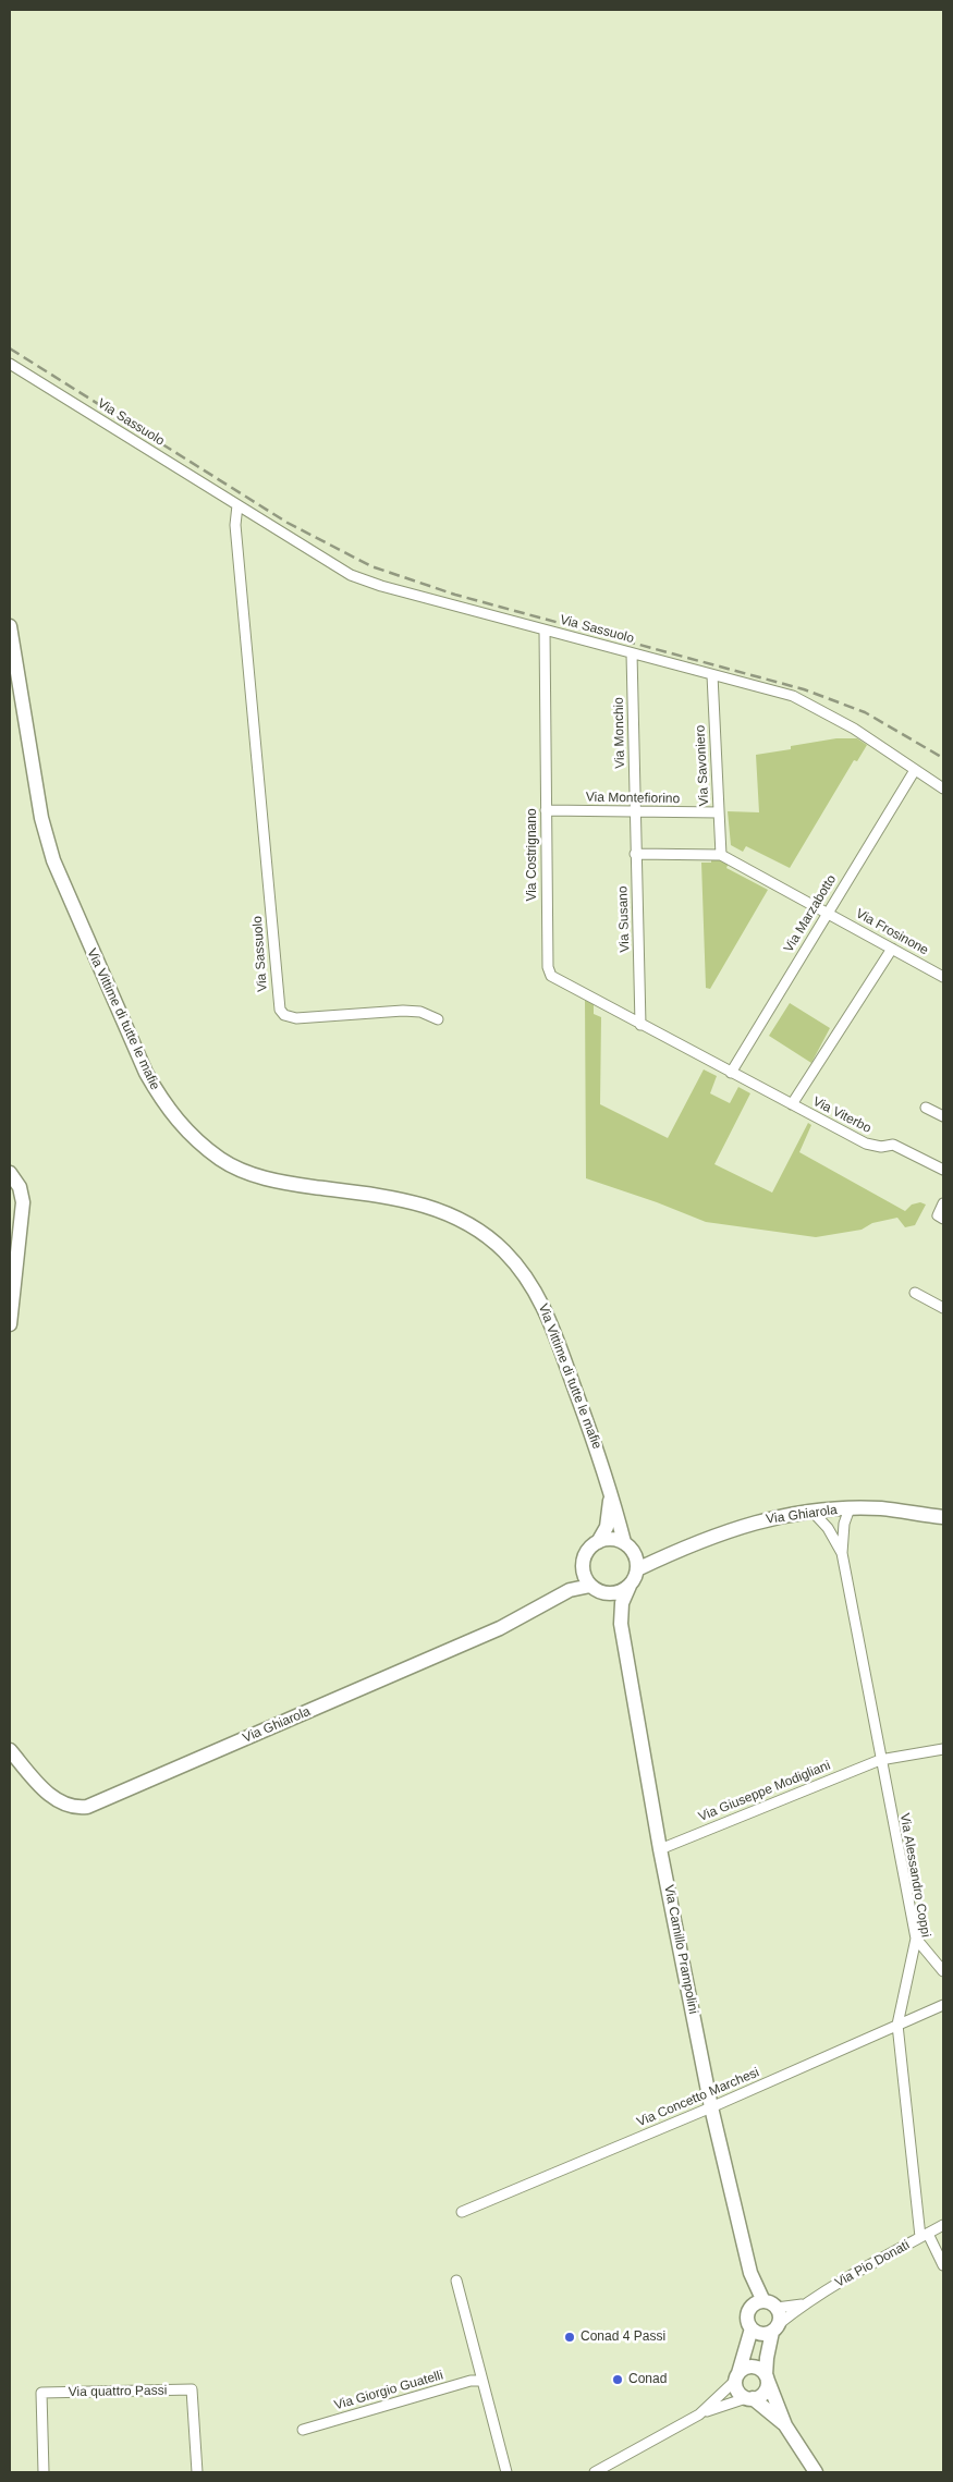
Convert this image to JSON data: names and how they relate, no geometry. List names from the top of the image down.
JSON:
{
  "streets": {
    "main road": ["Via Vittime di tutte le mafie", "Via Ghiarola", "Via Camillo Prampolini"],
    "street": [
      "Via Sassuolo",
      "Via Monchio",
      "Via Savoniero",
      "Via Montefiorino",
      "Via Costrignano",
      "Via Marzabotto",
      "Via Susano",
      "Via Frosinone",
      "Via Viterbo",
      "Via Giuseppe Modigliani",
      "Via Alessandro Coppi",
      "Via Concetto Marchesi",
      "Via Pio Donati",
      "Via Giorgio Guatelli",
      "Via quattro Passi"
    ]
  },
  "crossings": [
    ["Via Sassuolo", "Via Monchio"],
    ["Via Sassuolo", "Via Savoniero"],
    ["Via Sassuolo", "Via Costrignano"],
    ["Via Sassuolo", "Via Marzabotto"],
    ["Via Monchio", "Via Montefiorino"],
    ["Via Monchio", "Via Susano"],
    ["Via Savoniero", "Via Montefiorino"],
    ["Via Savoniero", "Via Frosinone"],
    ["Via Montefiorino", "Via Costrignano"],
    ["Via Montefiorino", "Via Susano"],
    ["Via Costrignano", "Via Susano"],
    ["Via Marzabotto", "Via Frosinone"],
    ["Via Marzabotto", "Via Viterbo"],
    ["Via Vittime di tutte le mafie", "Via Ghiarola"],
    ["Via Vittime di tutte le mafie", "Via Camillo Prampolini"],
    ["Via Ghiarola", "Via Alessandro Coppi"],
    ["Via Ghiarola", "Via Camillo Prampolini"],
    ["Via Giuseppe Modigliani", "Via Alessandro Coppi"],
    ["Via Giuseppe Modigliani", "Via Camillo Prampolini"],
    ["Via Alessandro Coppi", "Via Concetto Marchesi"],
    ["Via Alessandro Coppi", "Via Pio Donati"],
    ["Via Camillo Prampolini", "Via Concetto Marchesi"],
    ["Via Camillo Prampolini", "Via Pio Donati"]
  ],
  "places": ["Conad 4 Passi", "Conad"]
}
